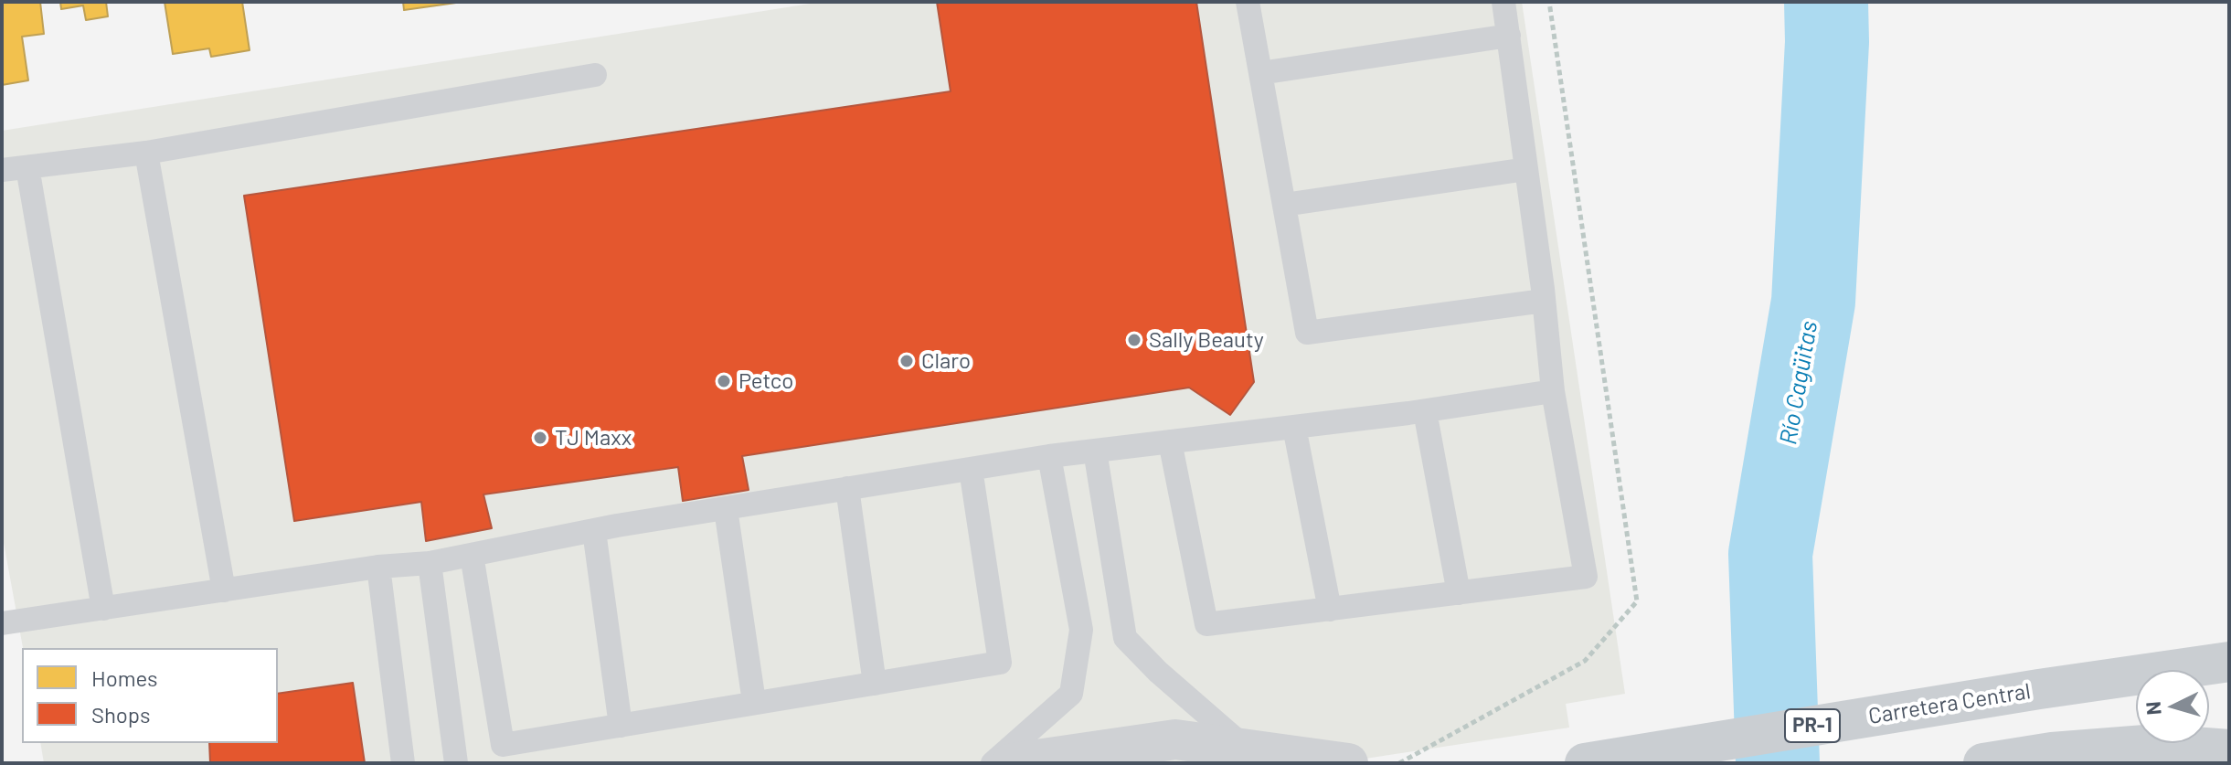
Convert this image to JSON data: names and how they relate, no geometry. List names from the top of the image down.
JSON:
{
  "streets": {
    "main road": ["Carretera Central", "PR-1"]
  },
  "water": ["Río Cagüitas"],
  "places": [
    "Sally Beauty",
    "Claro",
    "Petco",
    "TJ Maxx"
  ],
  "legend": ["Homes", "Shops"],
  "north": "left"
}
